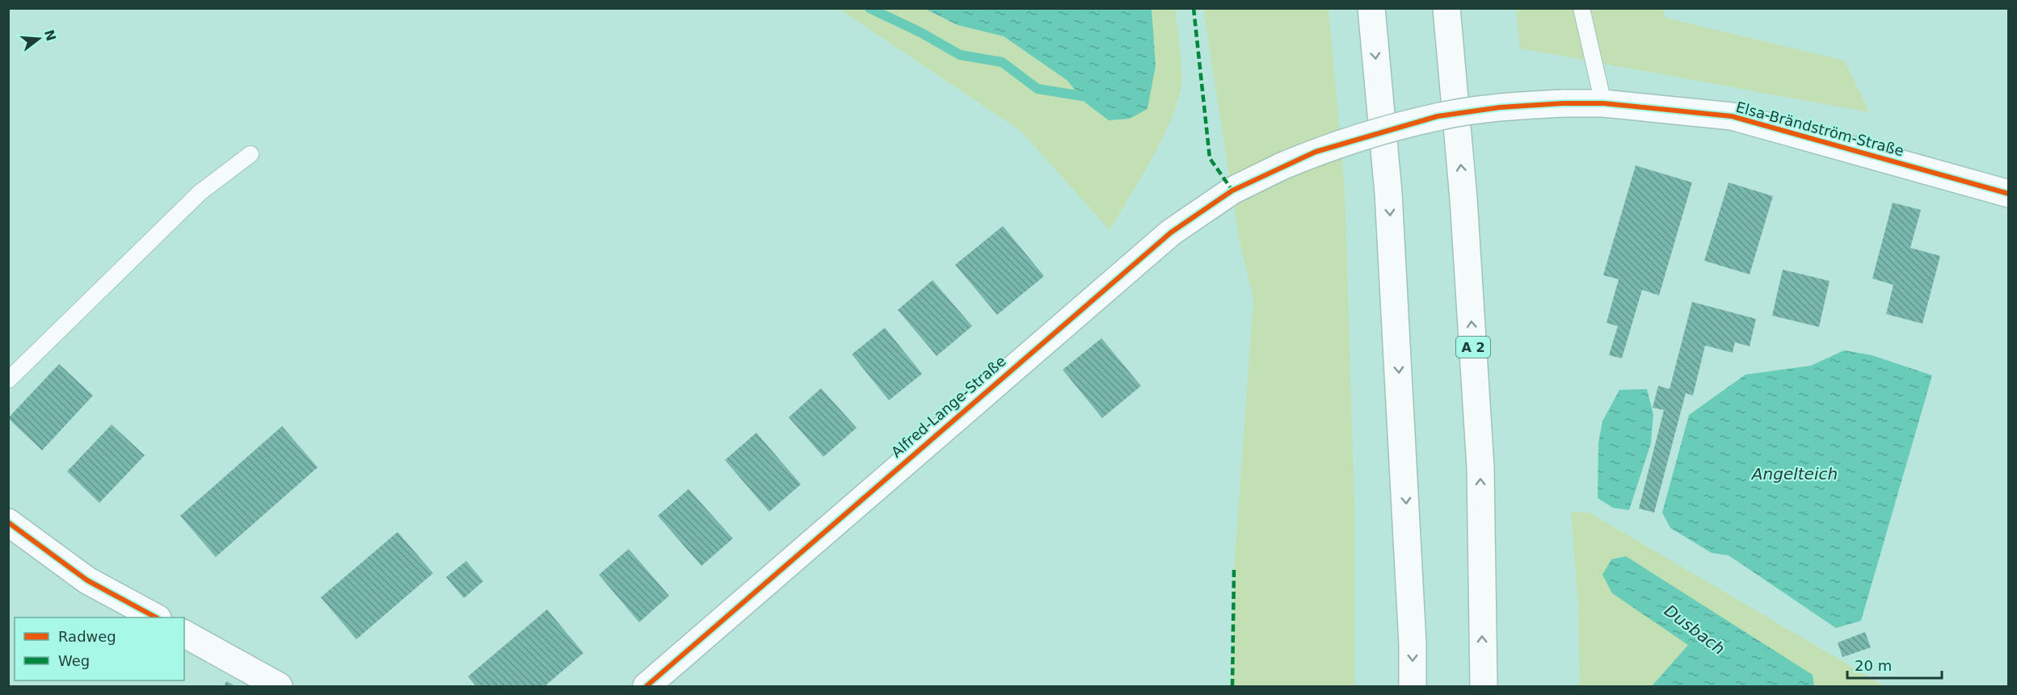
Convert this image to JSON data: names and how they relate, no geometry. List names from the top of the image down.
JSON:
{
  "streets": {
    "main road": ["Elsa-Brändström-Straße", "A 2", "Alfred-Lange-Straße"]
  },
  "crossings": [
    ["Elsa-Brändström-Straße", "Alfred-Lange-Straße"]
  ],
  "water": ["Angelteich", "Dusbach"],
  "legend": ["Radweg", "Weg"],
  "scale_bar": "20 m",
  "north": "right"
}
